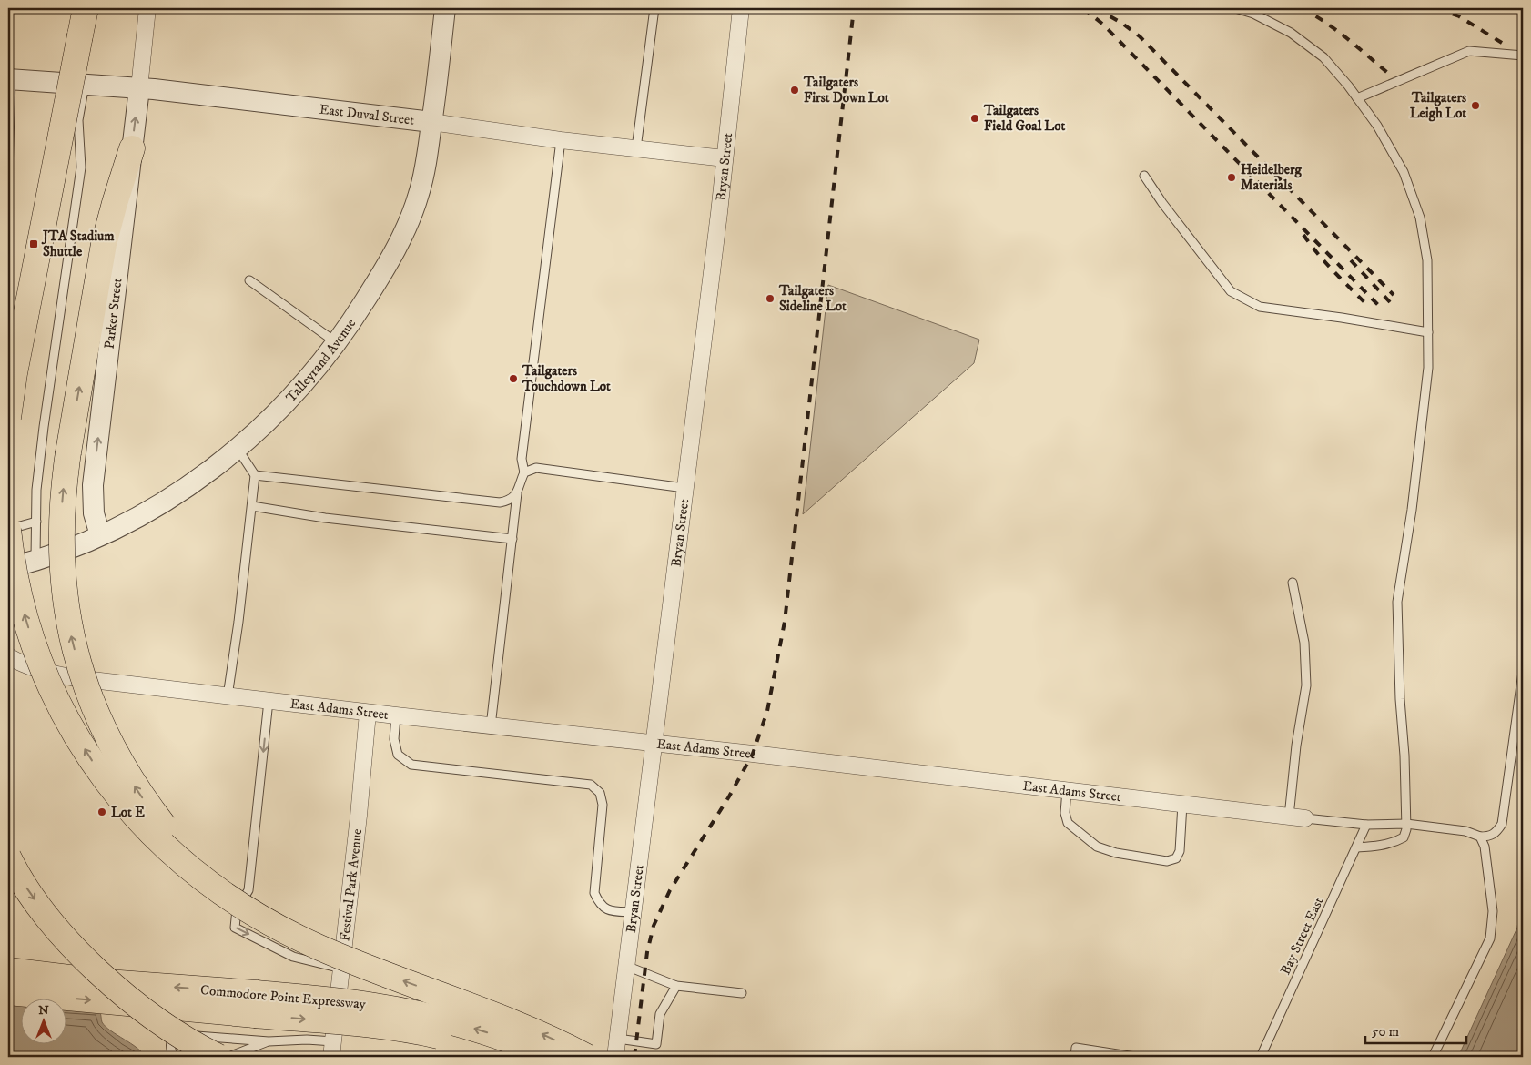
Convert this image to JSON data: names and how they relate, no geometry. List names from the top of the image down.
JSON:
{
  "streets": {
    "highway": ["Commodore Point Expressway"],
    "street": [
      "East Duval Street",
      "Bryan Street",
      "Parker Street",
      "Talleyrand Avenue",
      "East Adams Street",
      "Festival Park Avenue"
    ],
    "lane": ["Bay Street East"]
  },
  "crossings": [
    ["East Duval Street", "Bryan Street"],
    ["East Duval Street", "Parker Street"],
    ["East Duval Street", "Talleyrand Avenue"],
    ["Bryan Street", "East Adams Street"],
    ["Parker Street", "Talleyrand Avenue"],
    ["East Adams Street", "Festival Park Avenue"],
    ["East Adams Street", "Bay Street East"]
  ],
  "one_way": ["Parker Street"],
  "places": {
    "other": [
      "Tailgaters First Down Lot",
      "Tailgaters Leigh Lot",
      "Tailgaters Field Goal Lot",
      "Heidelberg Materials",
      "Tailgaters Sideline Lot",
      "Tailgaters Touchdown Lot",
      "Lot E"
    ],
    "transit": ["JTA Stadium Shuttle"]
  },
  "scale_bar": "50 m",
  "north": "top"
}
